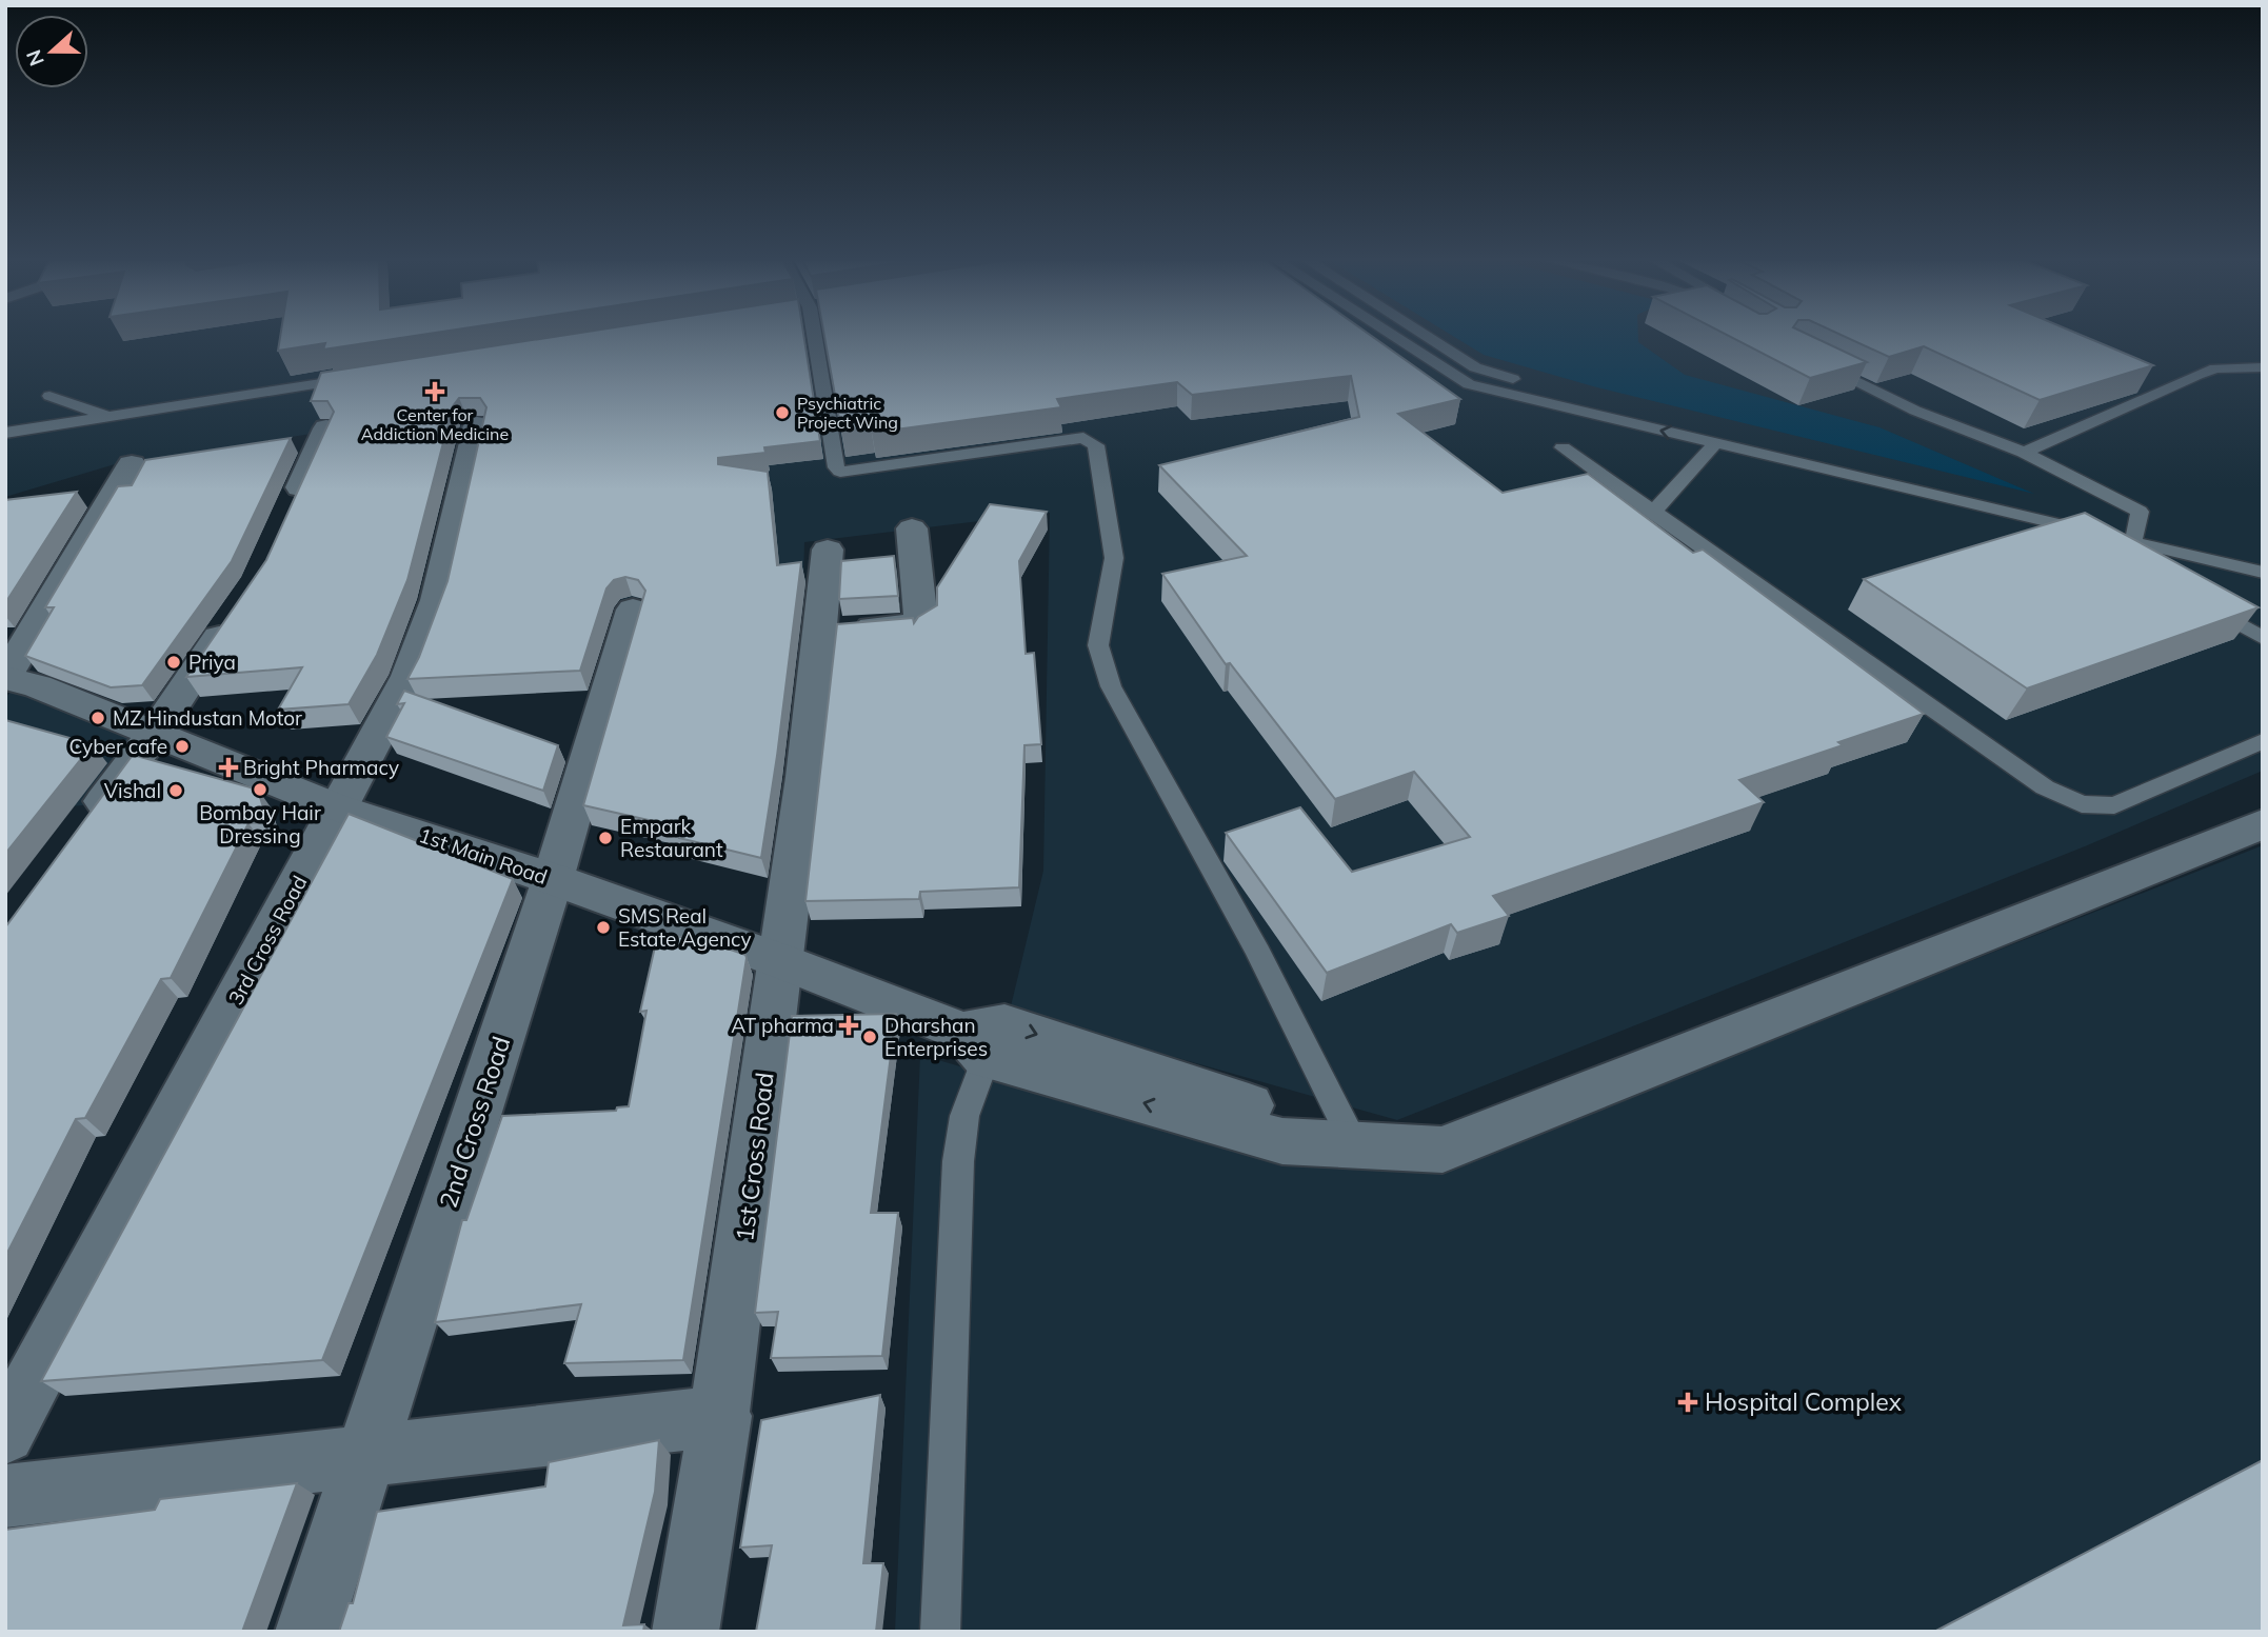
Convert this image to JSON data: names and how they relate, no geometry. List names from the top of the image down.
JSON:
{
  "streets": {
    "street": [
      "1st Main Road",
      "3rd Cross Road",
      "2nd Cross Road",
      "1st Cross Road"
    ]
  },
  "crossings": [
    ["1st Main Road", "3rd Cross Road"],
    ["1st Main Road", "2nd Cross Road"],
    ["1st Main Road", "1st Cross Road"]
  ],
  "places": {
    "health": [
      "Center for Addiction Medicine",
      "Bright Pharmacy",
      "AT pharma",
      "Hospital Complex"
    ],
    "other": [
      "Psychiatric Project Wing",
      "Priya",
      "MZ Hindustan Motor",
      "Cyber cafe",
      "Bombay Hair Dressing",
      "Vishal",
      "Empark Restaurant",
      "SMS Real Estate Agency",
      "Dharshan Enterprises"
    ]
  },
  "north": "left"
}
